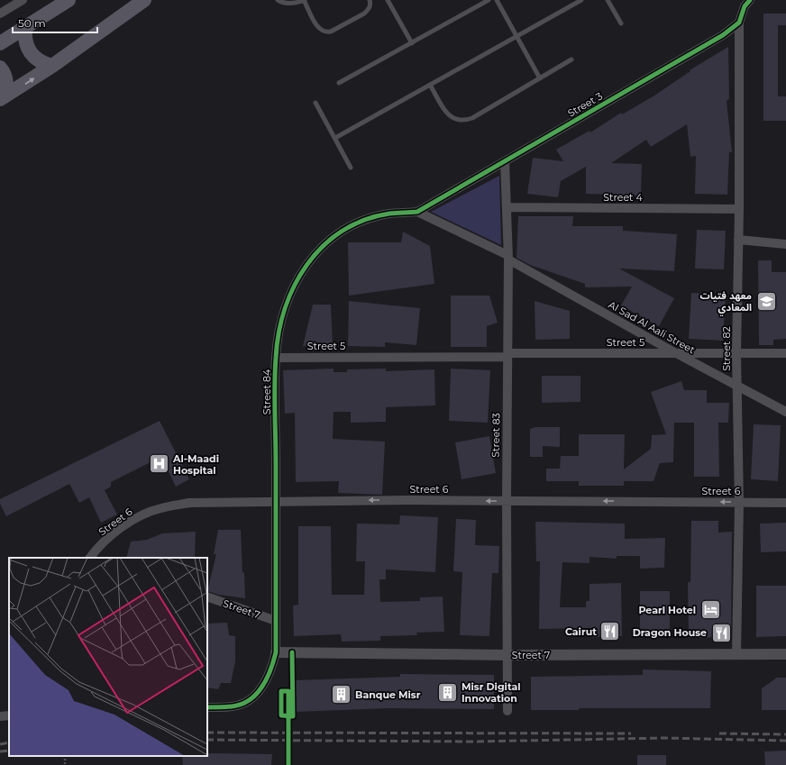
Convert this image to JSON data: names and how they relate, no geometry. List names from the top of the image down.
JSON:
{
  "streets": {
    "street": [
      "Street 3",
      "Street 4",
      "Al Sad Al Aali Street",
      "Street 5",
      "Street 82",
      "Street 84",
      "Street 83",
      "Street 6",
      "Street 7"
    ]
  },
  "crossings": [
    ["Street 3", "Al Sad Al Aali Street"],
    ["Street 3", "Street 82"],
    ["Street 3", "Street 84"],
    ["Street 3", "Street 83"],
    ["Street 4", "Street 82"],
    ["Street 4", "Street 83"],
    ["Al Sad Al Aali Street", "Street 5"],
    ["Al Sad Al Aali Street", "Street 82"],
    ["Al Sad Al Aali Street", "Street 84"],
    ["Al Sad Al Aali Street", "Street 83"],
    ["Street 5", "Street 82"],
    ["Street 5", "Street 84"],
    ["Street 5", "Street 83"],
    ["Street 82", "Street 6"],
    ["Street 82", "Street 7"],
    ["Street 84", "Street 6"],
    ["Street 84", "Street 7"],
    ["Street 83", "Street 6"],
    ["Street 83", "Street 7"]
  ],
  "one_way": ["Street 6"],
  "places": {
    "school or university": ["معهد فتيات المعادي"],
    "hospital": ["Al-Maadi Hospital"],
    "hotel": ["Pearl Hotel"],
    "restaurant": ["Cairut", "Dragon House"],
    "building": ["Misr Digital Innovation", "Banque Misr"]
  },
  "scale_bar": "50 m"
}
